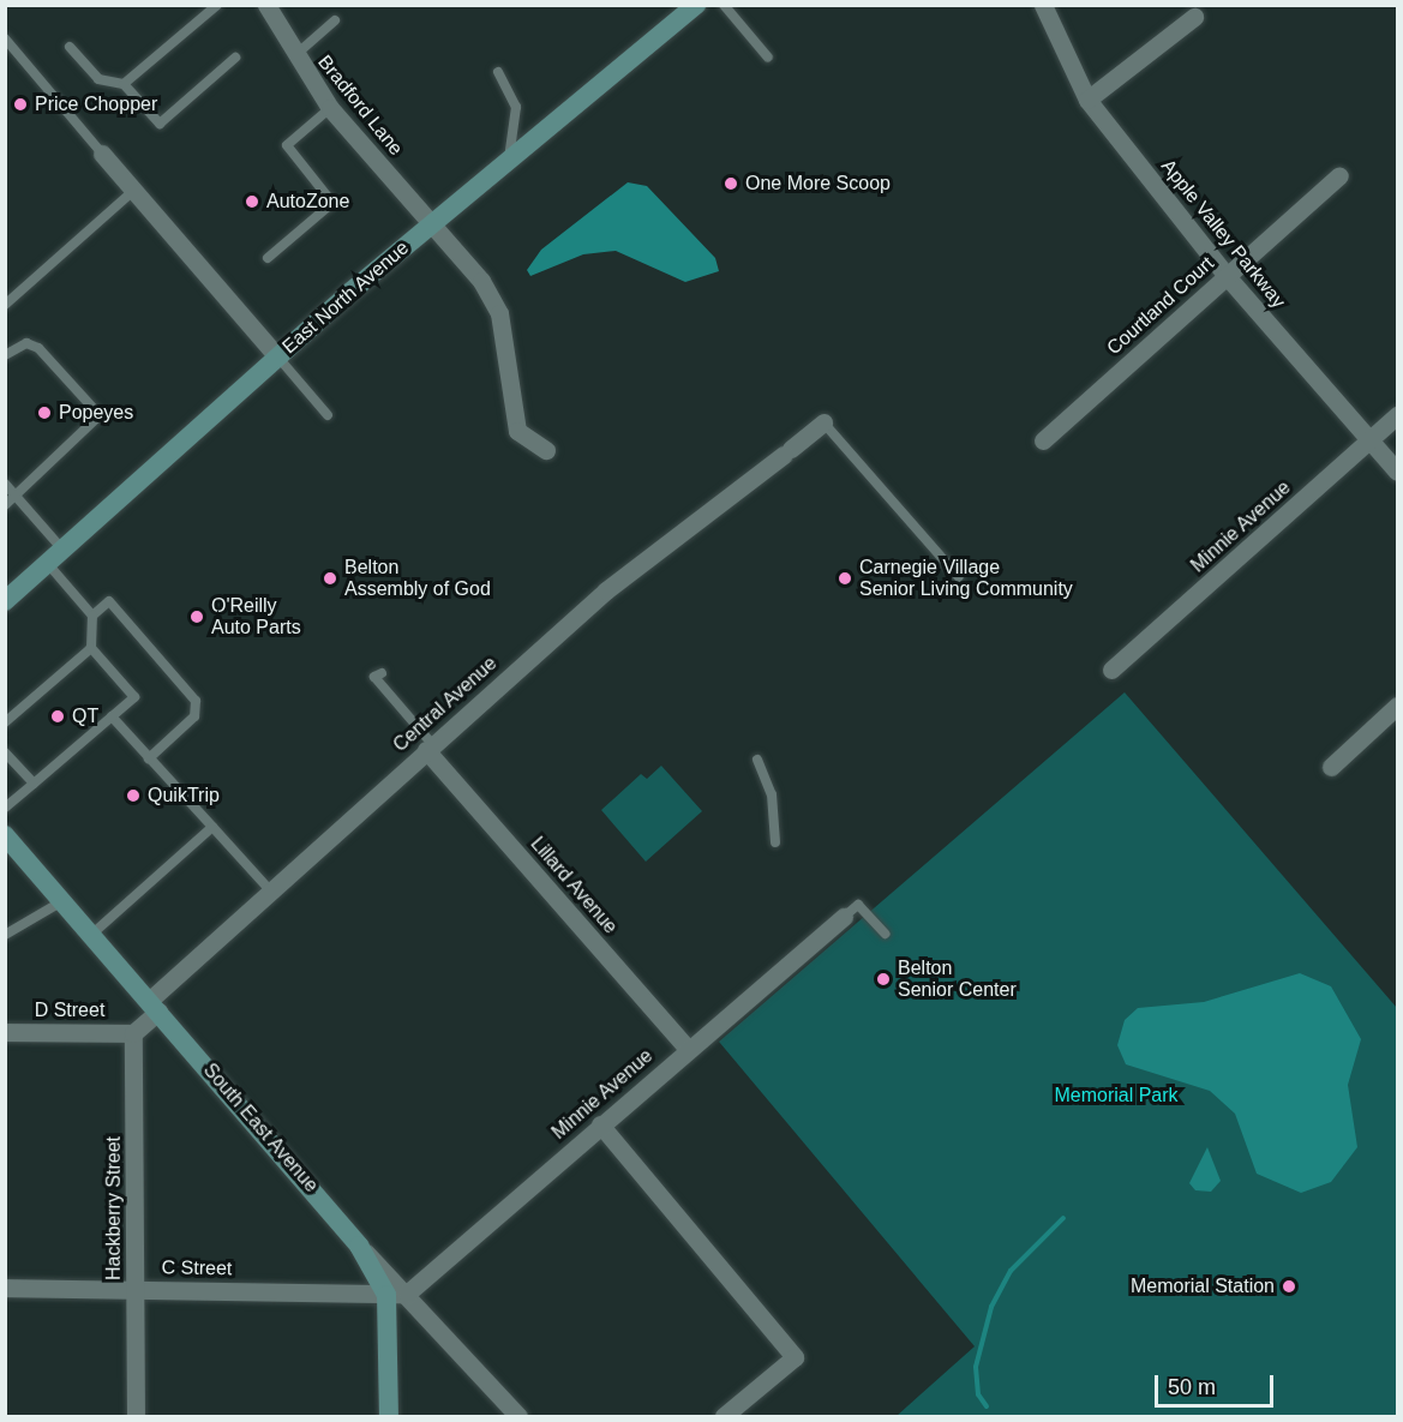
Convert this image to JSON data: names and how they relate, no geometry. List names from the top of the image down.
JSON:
{
  "streets": {
    "main road": ["East North Avenue", "South East Avenue"],
    "street": [
      "Bradford Lane",
      "Apple Valley Parkway",
      "Courtland Court",
      "Minnie Avenue",
      "Central Avenue",
      "Lillard Avenue",
      "D Street",
      "Hackberry Street",
      "C Street"
    ]
  },
  "crossings": [
    ["Bradford Lane", "East North Avenue"],
    ["Apple Valley Parkway", "Courtland Court"],
    ["Apple Valley Parkway", "Minnie Avenue"],
    ["Minnie Avenue", "Lillard Avenue"],
    ["Minnie Avenue", "South East Avenue"],
    ["Central Avenue", "Lillard Avenue"],
    ["Central Avenue", "South East Avenue"],
    ["D Street", "Hackberry Street"],
    ["Hackberry Street", "C Street"]
  ],
  "parks": ["Memorial Park"],
  "places": [
    "Price Chopper",
    "One More Scoop",
    "AutoZone",
    "Popeyes",
    "Belton Assembly of God",
    "Carnegie Village Senior Living Community",
    "O'Reilly Auto Parts",
    "QT",
    "QuikTrip",
    "Belton Senior Center",
    "Memorial Station"
  ],
  "scale_bar": "50 m"
}
